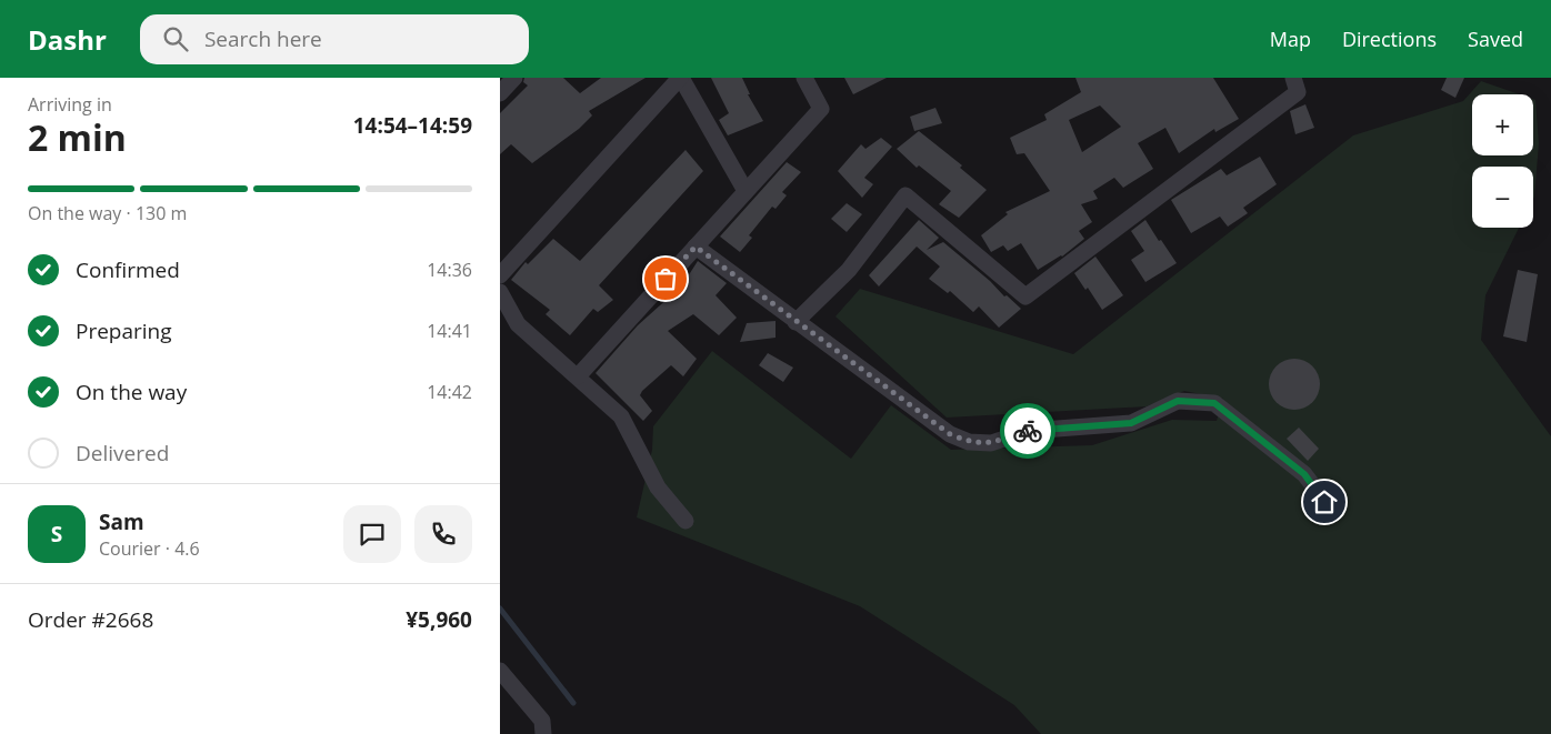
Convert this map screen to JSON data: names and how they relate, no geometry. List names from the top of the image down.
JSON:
{
  "page": {
    "header": "Dashr",
    "search": "Search here",
    "nav": ["Map", "Directions", "Saved"],
    "heading": ["2 min", "Arriving in", "14:54–14:59"],
    "panel": [
      "Sam",
      "Courier · 4.6",
      "Order #2668",
      "¥5,960"
    ],
    "map_buttons": ["+", "−"],
    "bar": "On the way · 130 m",
    "list": [
      ["Confirmed", "14:36"],
      ["Preparing", "14:41"],
      ["On the way", "14:42"],
      "Delivered"
    ],
    "round": "S"
  }
}
